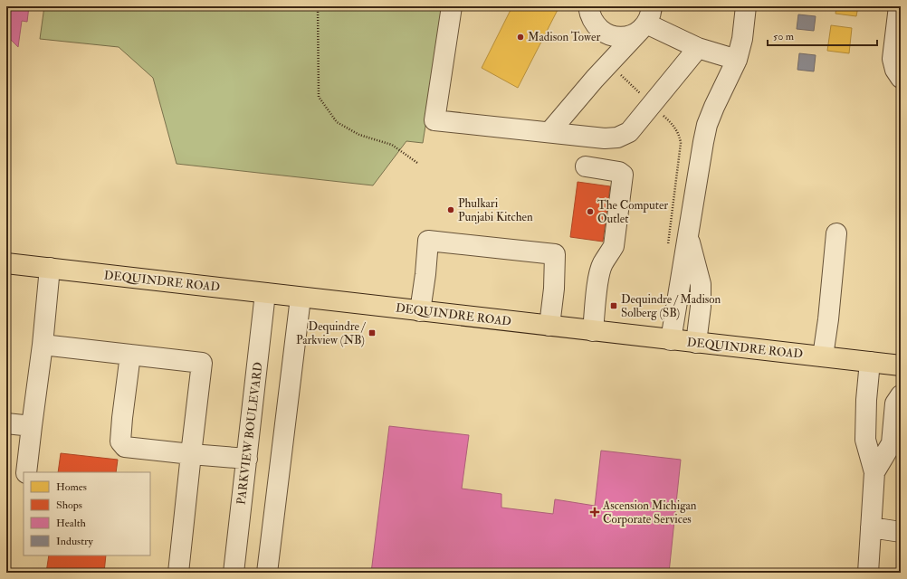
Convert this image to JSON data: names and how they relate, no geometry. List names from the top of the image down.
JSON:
{
  "streets": {
    "main road": ["DEQUINDRE ROAD"],
    "street": ["PARKVIEW BOULEVARD"]
  },
  "crossings": [
    ["DEQUINDRE ROAD", "PARKVIEW BOULEVARD"]
  ],
  "places": {
    "other": ["Madison Tower", "Phulkari Punjabi Kitchen", "The Computer Outlet"],
    "transit": ["Dequindre / Madison Solberg (SB)", "Dequindre / Parkview (NB)"],
    "health": ["Ascension Michigan Corporate Services"]
  },
  "legend": [
    "Homes",
    "Shops",
    "Health",
    "Industry"
  ],
  "scale_bar": "50 m"
}
